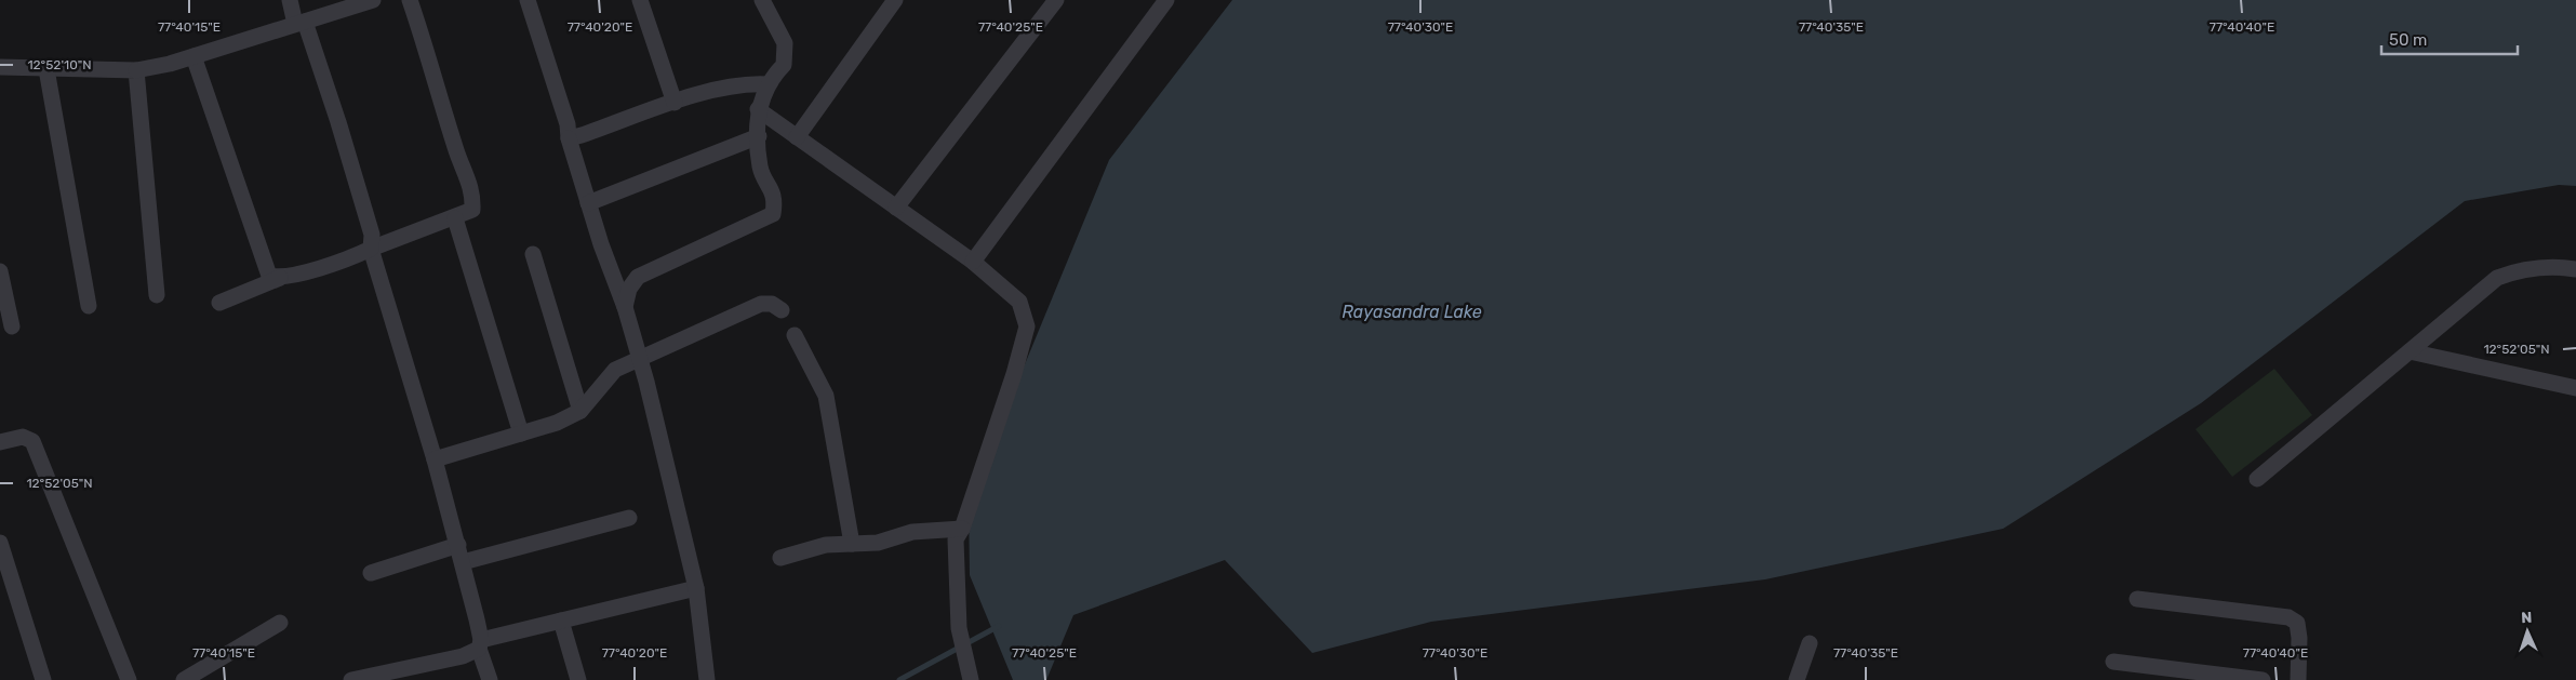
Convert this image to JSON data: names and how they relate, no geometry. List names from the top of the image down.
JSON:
{
  "water": ["Rayasandra Lake"],
  "scale_bar": "50 m",
  "north": "top",
  "coordinates": [
    "77°40'15\"E",
    "77°40'20\"E",
    "77°40'25\"E",
    "77°40'30\"E",
    "77°40'35\"E",
    "77°40'40\"E",
    "12°52'10\"N",
    "12°52'05\"N"
  ]
}
